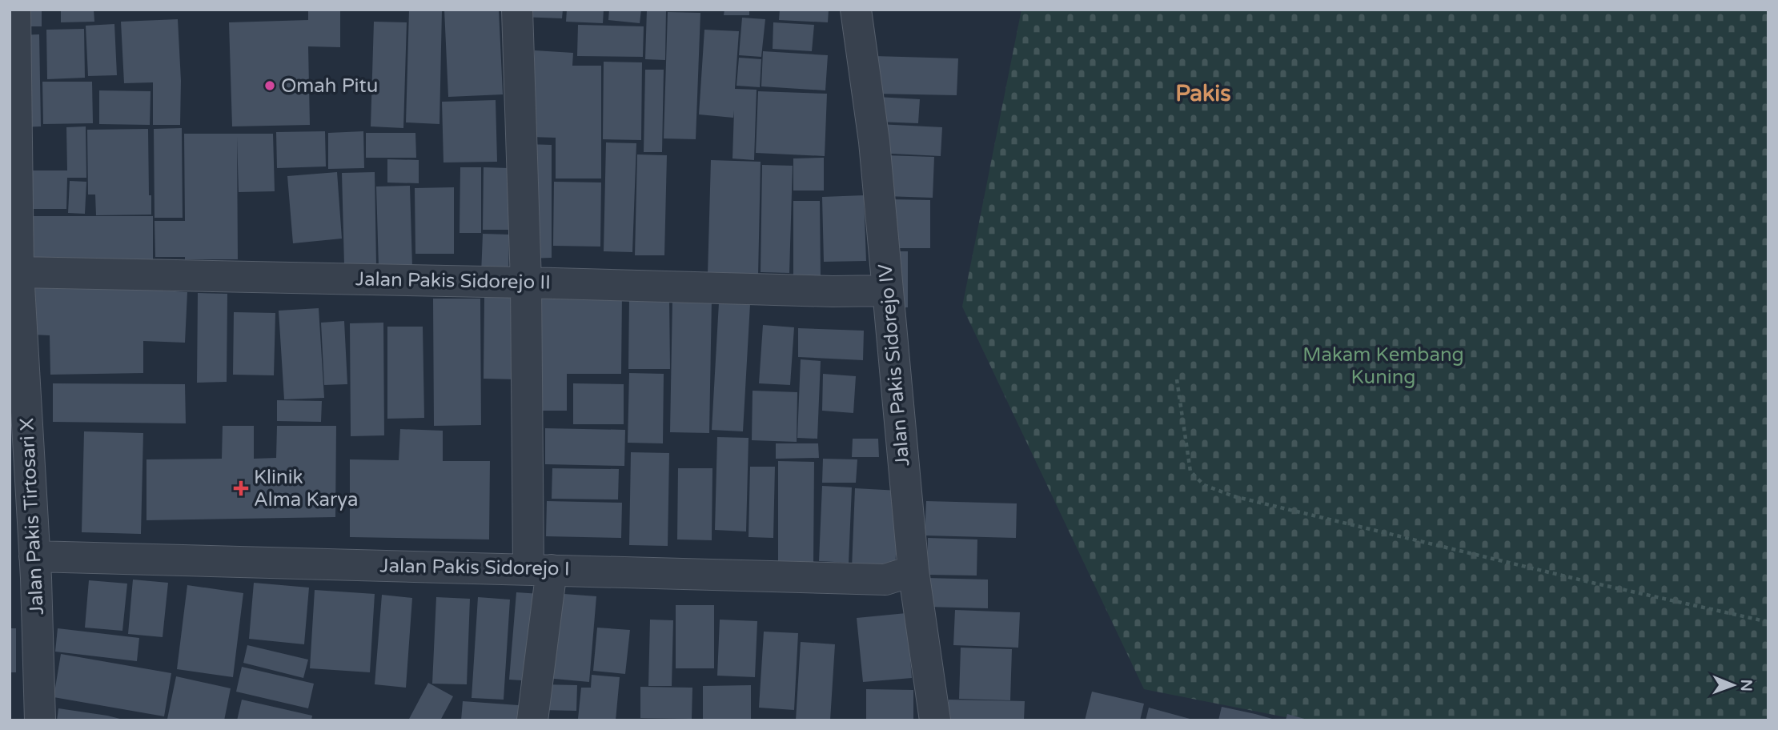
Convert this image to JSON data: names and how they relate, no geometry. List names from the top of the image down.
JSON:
{
  "streets": {
    "street": [
      "Jalan Pakis Sidorejo II",
      "Jalan Pakis Sidorejo IV",
      "Jalan Pakis Tirtosari X",
      "Jalan Pakis Sidorejo I"
    ]
  },
  "crossings": [
    ["Jalan Pakis Sidorejo II", "Jalan Pakis Sidorejo IV"],
    ["Jalan Pakis Sidorejo II", "Jalan Pakis Tirtosari X"],
    ["Jalan Pakis Sidorejo IV", "Jalan Pakis Sidorejo I"],
    ["Jalan Pakis Tirtosari X", "Jalan Pakis Sidorejo I"]
  ],
  "districts": ["Pakis"],
  "parks": ["Makam Kembang Kuning"],
  "places": {
    "other": ["Omah Pitu"],
    "health": ["Klinik Alma Karya"]
  },
  "north": "right"
}
